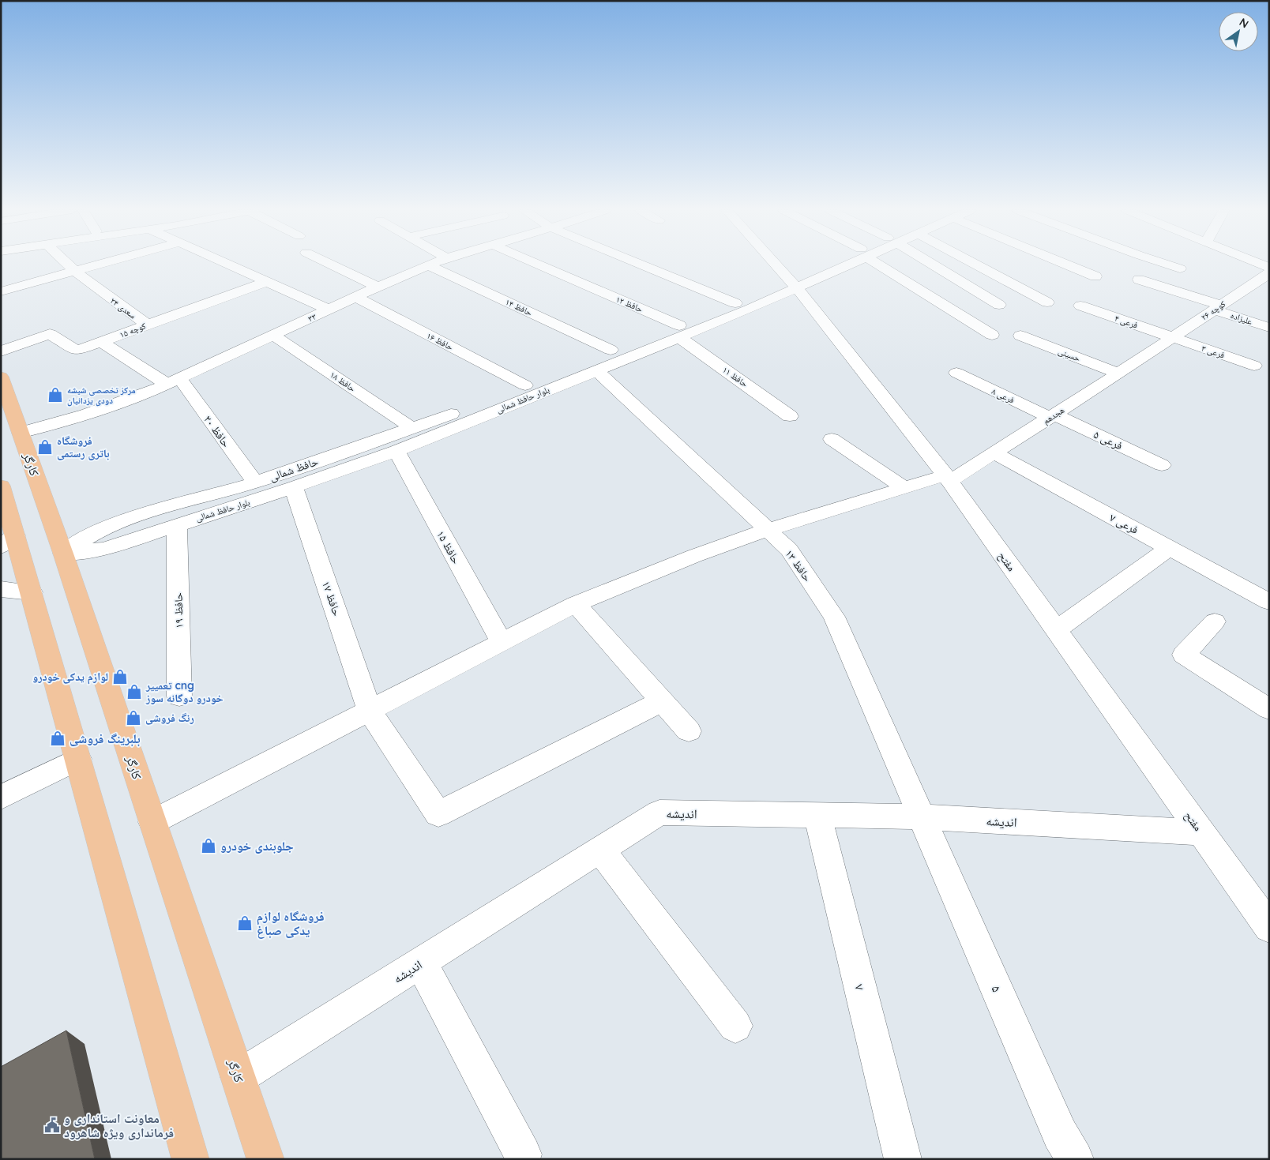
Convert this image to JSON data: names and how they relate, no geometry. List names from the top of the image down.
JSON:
{
  "streets": {
    "main road": ["کارگر"],
    "street": [
      "حافظ ۱۲",
      "حافظ ۱۴",
      "سعدی ۲۴",
      "کوچه ۲۶",
      "۳۳",
      "علیزاده",
      "فرعی ۴",
      "کوچه ۱۵",
      "حافظ ۱۶",
      "فرعی ۳",
      "حسینی",
      "حافظ ۱۱",
      "حافظ ۱۸",
      "فرعی ۸",
      "بلوار حافظ شمالی",
      "هجدهم",
      "حافظ ۲۰",
      "فرعی ۵",
      "حافظ شمالی",
      "فرعی ۷",
      "حافظ ۱۵",
      "مفتح",
      "حافظ ۱۳",
      "حافظ ۱۷",
      "حافظ ۱۹",
      "اندیشه",
      "۷",
      "۵"
    ]
  },
  "crossings": [
    ["حافظ ۱۲", "حافظ ۱۱"],
    ["حافظ ۱۲", "بلوار حافظ شمالی"],
    ["حافظ ۱۴", "۳۳"],
    ["حافظ ۱۴", "بلوار حافظ شمالی"],
    ["سعدی ۲۴", "کوچه ۱۵"],
    ["کوچه ۲۶", "علیزاده"],
    ["کوچه ۲۶", "فرعی ۴"],
    ["کوچه ۲۶", "فرعی ۳"],
    ["کوچه ۲۶", "هجدهم"],
    ["۳۳", "حافظ ۱۶"],
    ["۳۳", "حافظ ۱۸"],
    ["۳۳", "حافظ ۲۰"],
    ["۳۳", "کارگر"],
    ["فرعی ۴", "فرعی ۳"],
    ["حافظ ۱۶", "حافظ شمالی"],
    ["حسینی", "هجدهم"],
    ["حافظ ۱۱", "بلوار حافظ شمالی"],
    ["حافظ ۱۸", "حافظ شمالی"],
    ["فرعی ۸", "هجدهم"],
    ["فرعی ۸", "فرعی ۵"],
    ["بلوار حافظ شمالی", "کارگر"],
    ["بلوار حافظ شمالی", "حافظ شمالی"],
    ["بلوار حافظ شمالی", "حافظ ۱۵"],
    ["بلوار حافظ شمالی", "مفتح"],
    ["بلوار حافظ شمالی", "حافظ ۱۳"],
    ["بلوار حافظ شمالی", "حافظ ۱۷"],
    ["بلوار حافظ شمالی", "حافظ ۱۹"],
    ["هجدهم", "فرعی ۵"],
    ["هجدهم", "کارگر"],
    ["هجدهم", "فرعی ۷"],
    ["هجدهم", "حافظ ۱۵"],
    ["هجدهم", "مفتح"],
    ["هجدهم", "حافظ ۱۳"],
    ["هجدهم", "حافظ ۱۷"],
    ["حافظ ۲۰", "حافظ شمالی"],
    ["کارگر", "حافظ شمالی"],
    ["کارگر", "اندیشه"],
    ["مفتح", "اندیشه"],
    ["حافظ ۱۳", "اندیشه"],
    ["حافظ ۱۳", "۵"],
    ["اندیشه", "۷"],
    ["اندیشه", "۵"]
  ],
  "places": {
    "shop": [
      "مرکز تخصصی شیشه دودی یزدانیان",
      "فروشگاه باتری رستمی",
      "لوازم یدکی خودرو",
      "تعمییر cng خودرو دوگانه سوز",
      "رنگ فروشی",
      "بلبرینگ فروشی",
      "جلوبندی خودرو",
      "فروشگاه لوازم یدکی صباغ"
    ],
    "public building": ["معاونت استانداری و فرمانداری ویژه شاهرود"]
  },
  "north": "top right"
}
